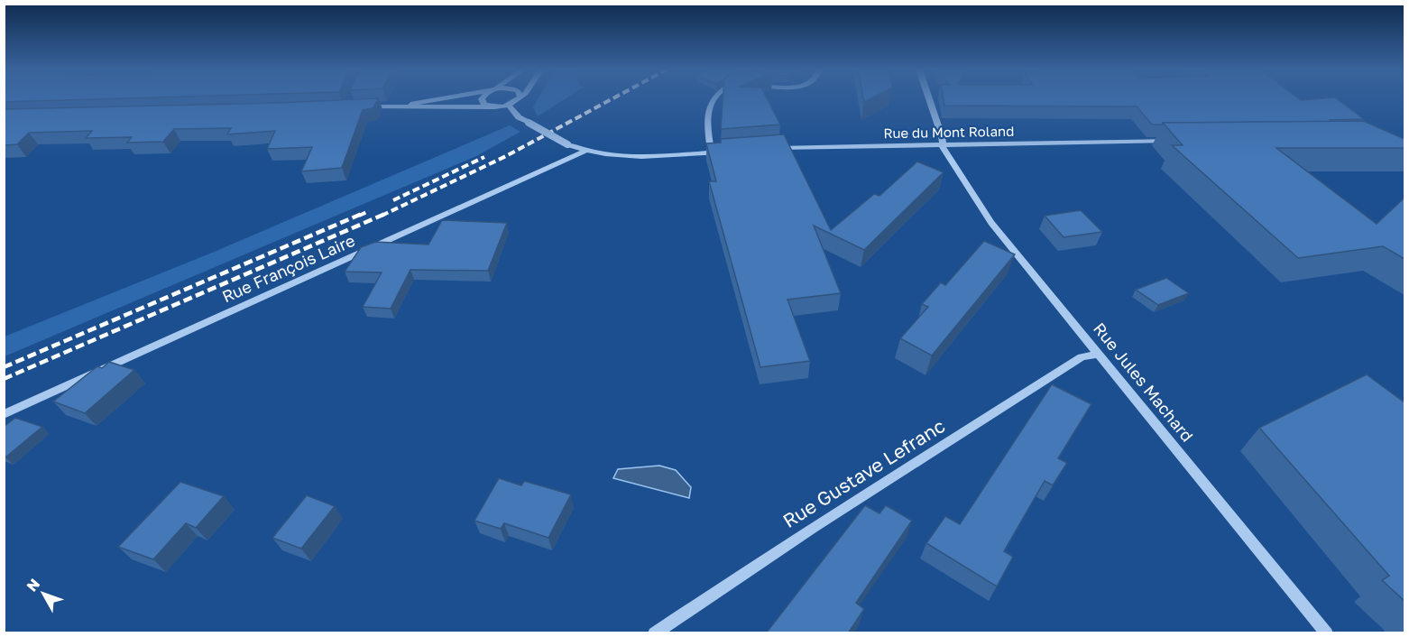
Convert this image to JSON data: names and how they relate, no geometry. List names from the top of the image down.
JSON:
{
  "streets": {
    "street": [
      "Rue du Mont Roland",
      "Rue François Laire",
      "Rue Jules Machard",
      "Rue Gustave Lefranc"
    ]
  },
  "crossings": [
    ["Rue du Mont Roland", "Rue Jules Machard"],
    ["Rue Jules Machard", "Rue Gustave Lefranc"]
  ],
  "north": "top left"
}
